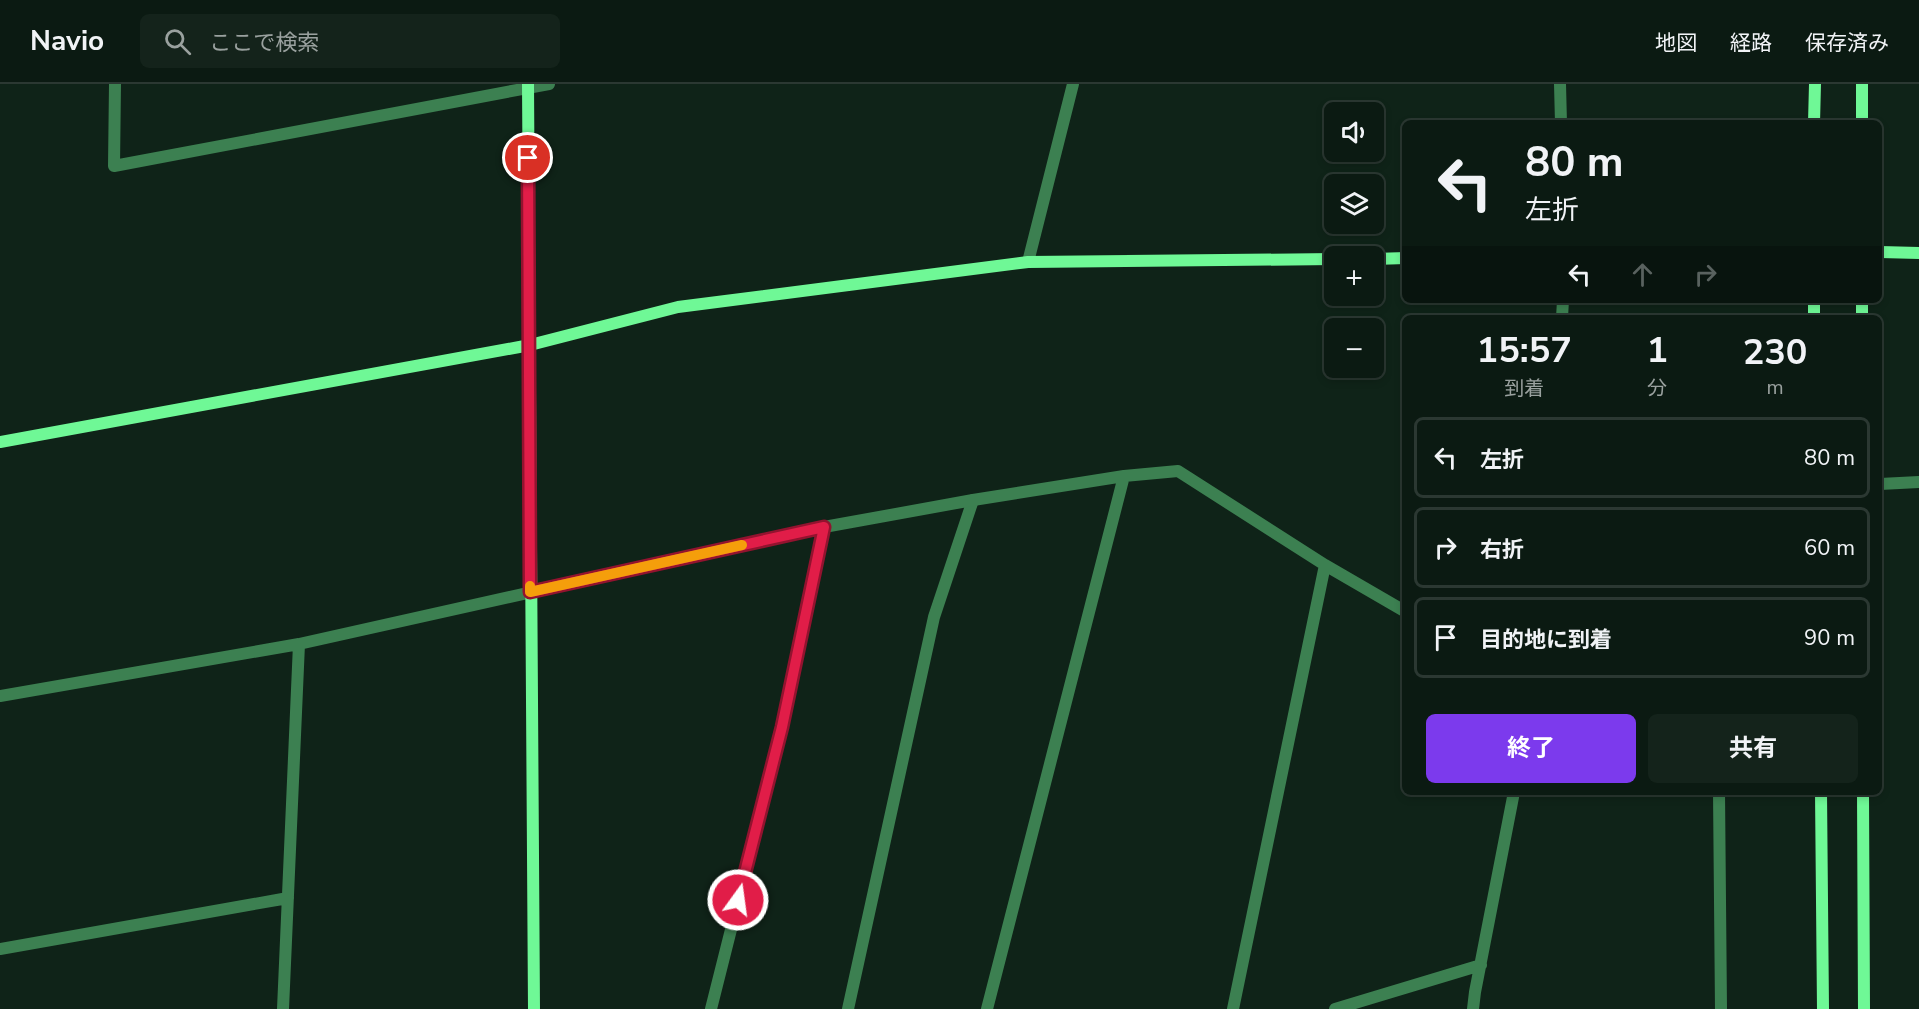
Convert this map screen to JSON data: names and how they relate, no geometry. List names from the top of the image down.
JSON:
{
  "page": {
    "header": "Navio",
    "search": "ここで検索",
    "nav": ["地図", "経路", "保存済み"],
    "map_buttons": ["+", "−"],
    "turn": ["80 m", "左折"],
    "eta": [
      "15:57",
      "到着",
      "1",
      "分",
      "230",
      "m"
    ],
    "list": [
      {
        "name": "左折",
        "value": "80 m"
      },
      {
        "name": "右折",
        "value": "60 m"
      },
      {
        "name": "目的地に到着",
        "value": "90 m"
      }
    ],
    "buttons": ["終了", "共有"]
  }
}
